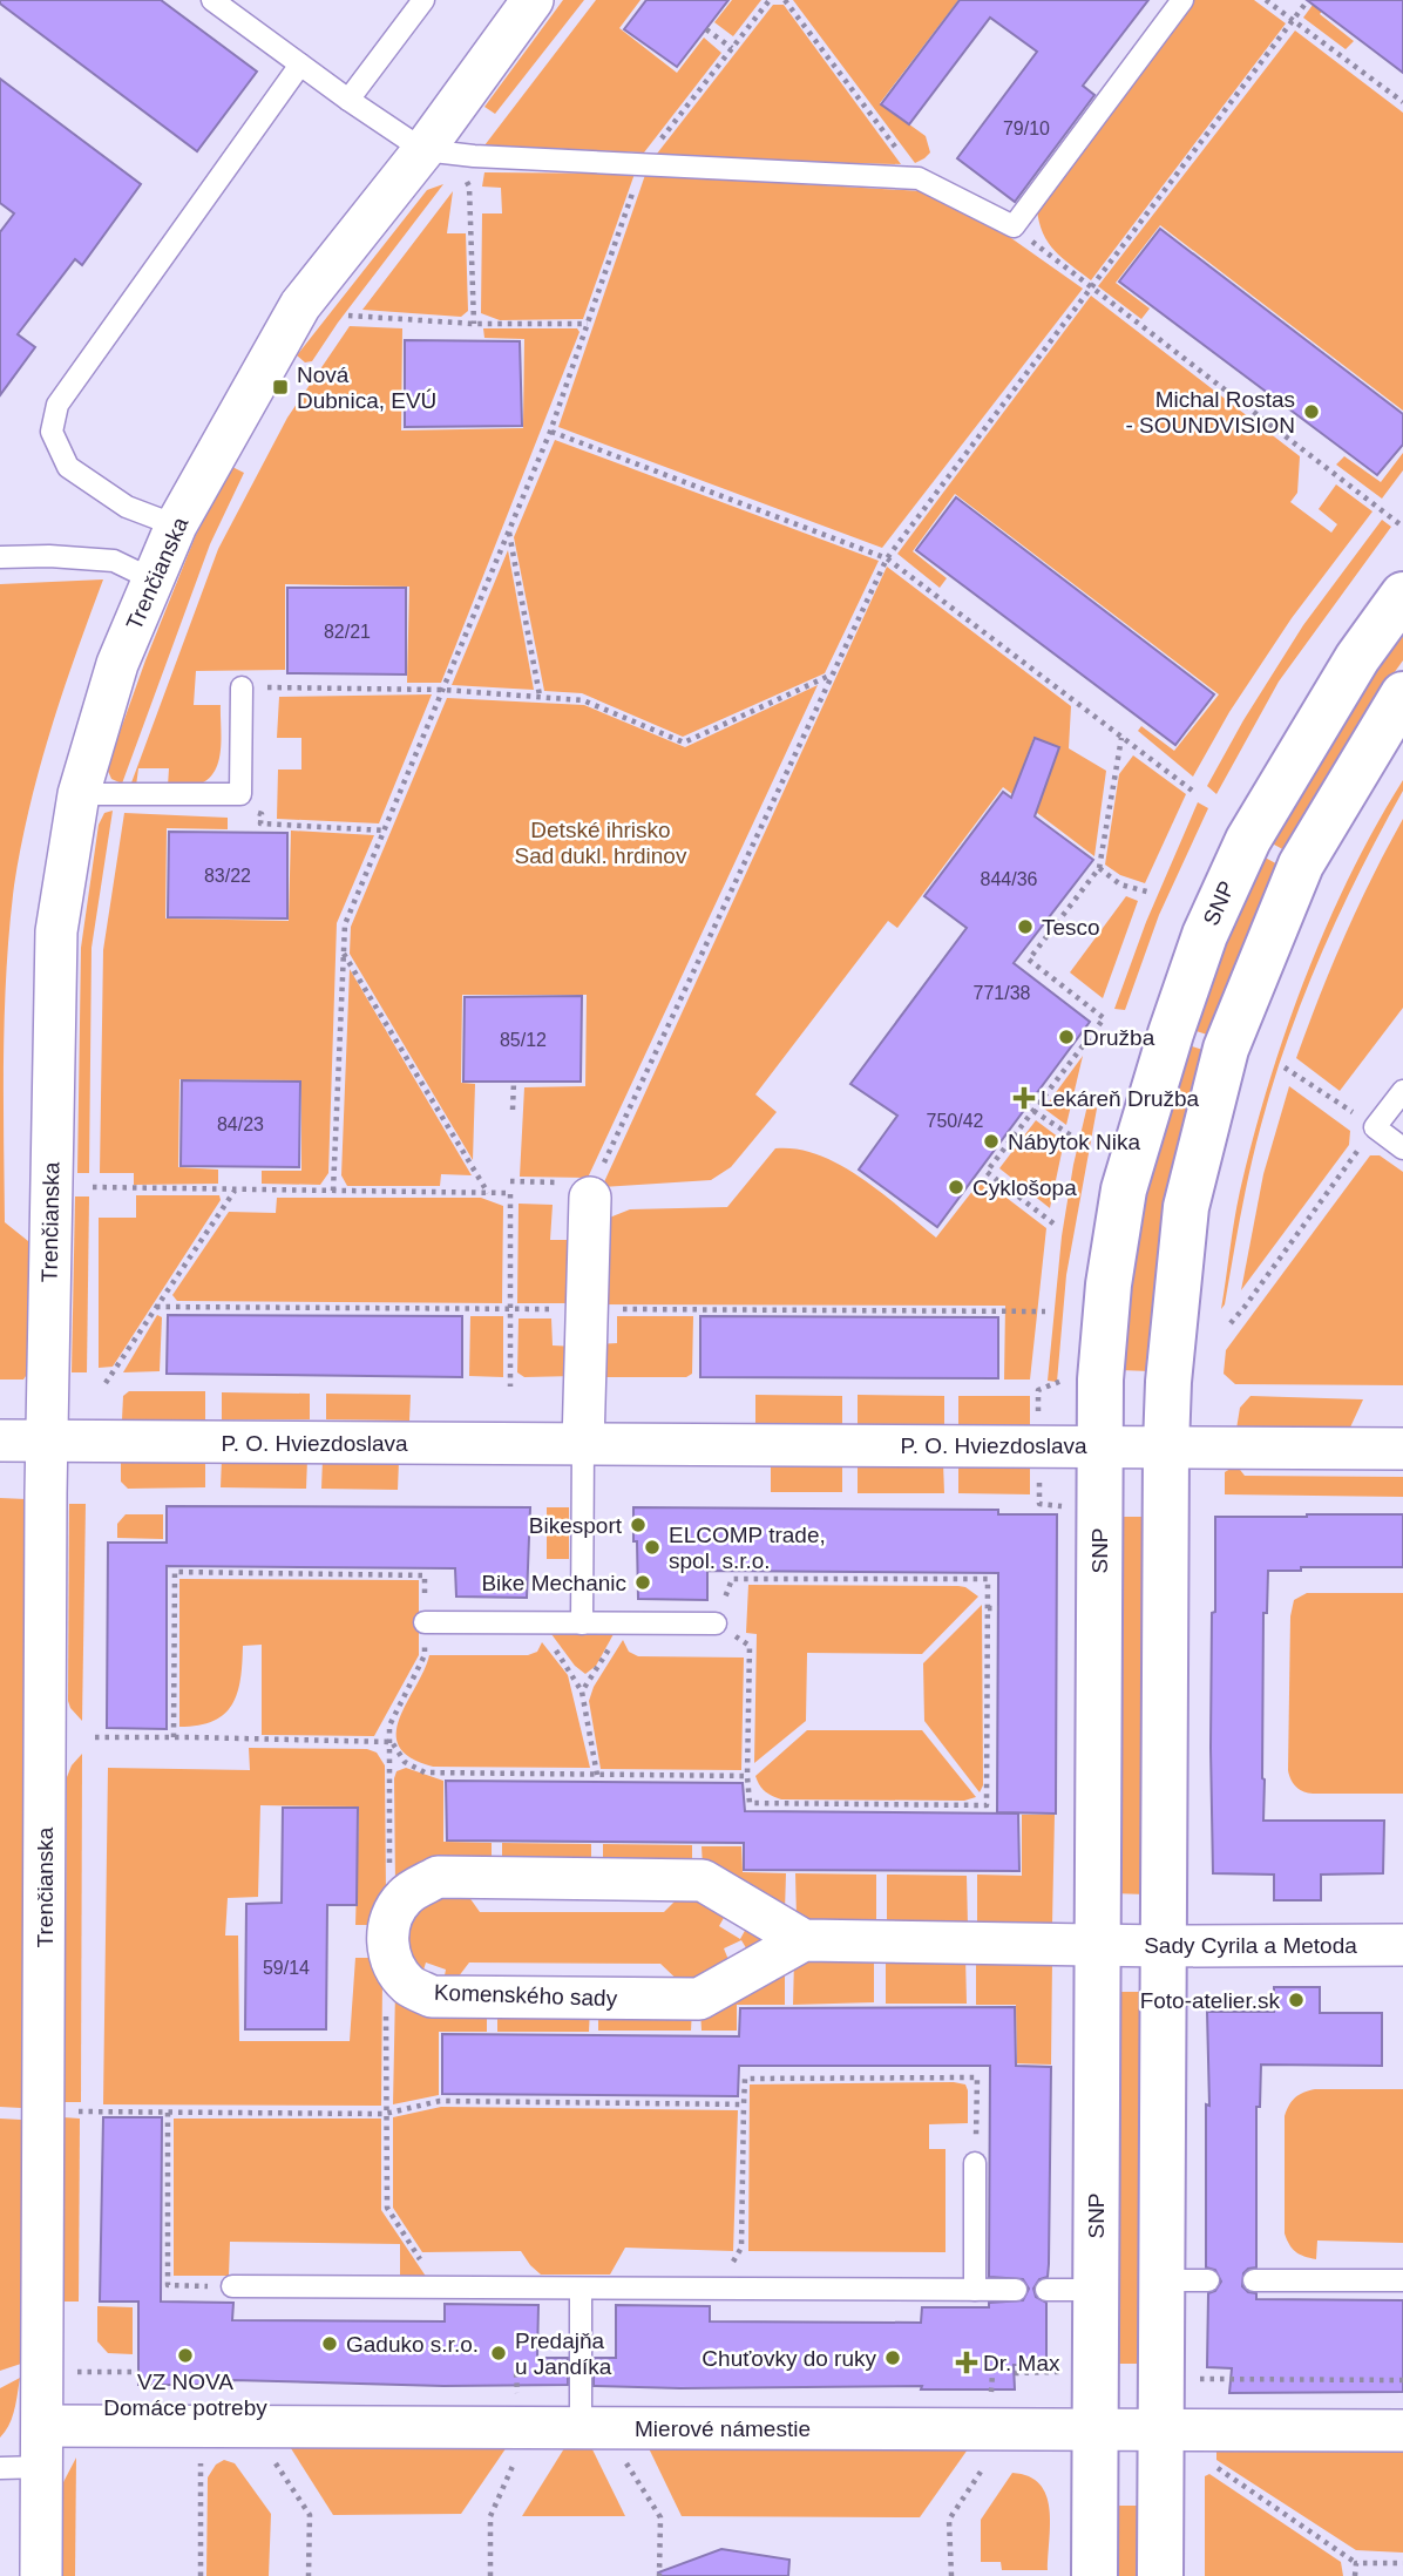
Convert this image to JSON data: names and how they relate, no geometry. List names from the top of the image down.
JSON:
{
  "streets": {
    "street": [
      "Trenčianska",
      "SNP",
      "P. O. Hviezdoslava",
      "Sady Cyrila a Metoda",
      "Komenského sady",
      "Mierové námestie"
    ]
  },
  "crossings": [
    ["Trenčianska", "P. O. Hviezdoslava"],
    ["Trenčianska", "Mierové námestie"],
    ["SNP", "P. O. Hviezdoslava"],
    ["SNP", "Sady Cyrila a Metoda"],
    ["SNP", "Komenského sady"],
    ["SNP", "Mierové námestie"],
    ["Sady Cyrila a Metoda", "Komenského sady"]
  ],
  "parks": ["Detské ihrisko Sad dukl. hrdinov"],
  "places": {
    "transit": ["Nová Dubnica, EVÚ"],
    "other": [
      "Michal Rostas - SOUNDVISION",
      "Tesco",
      "Družba",
      "Nábytok Nika",
      "Cyklošopa",
      "Bikesport",
      "ELCOMP trade, spol. s.r.o.",
      "Bike Mechanic",
      "Foto-atelier.sk",
      "Gaduko s.r.o.",
      "Predajňa u Jandíka",
      "VZ NOVA Domáce potreby",
      "Chuťovky do ruky"
    ],
    "health": ["Lekáreň Družba", "Dr. Max"]
  },
  "house_numbers": [
    "79/10",
    "82/21",
    "83/22",
    "844/36",
    "771/38",
    "85/12",
    "750/42",
    "84/23",
    "59/14"
  ]
}
